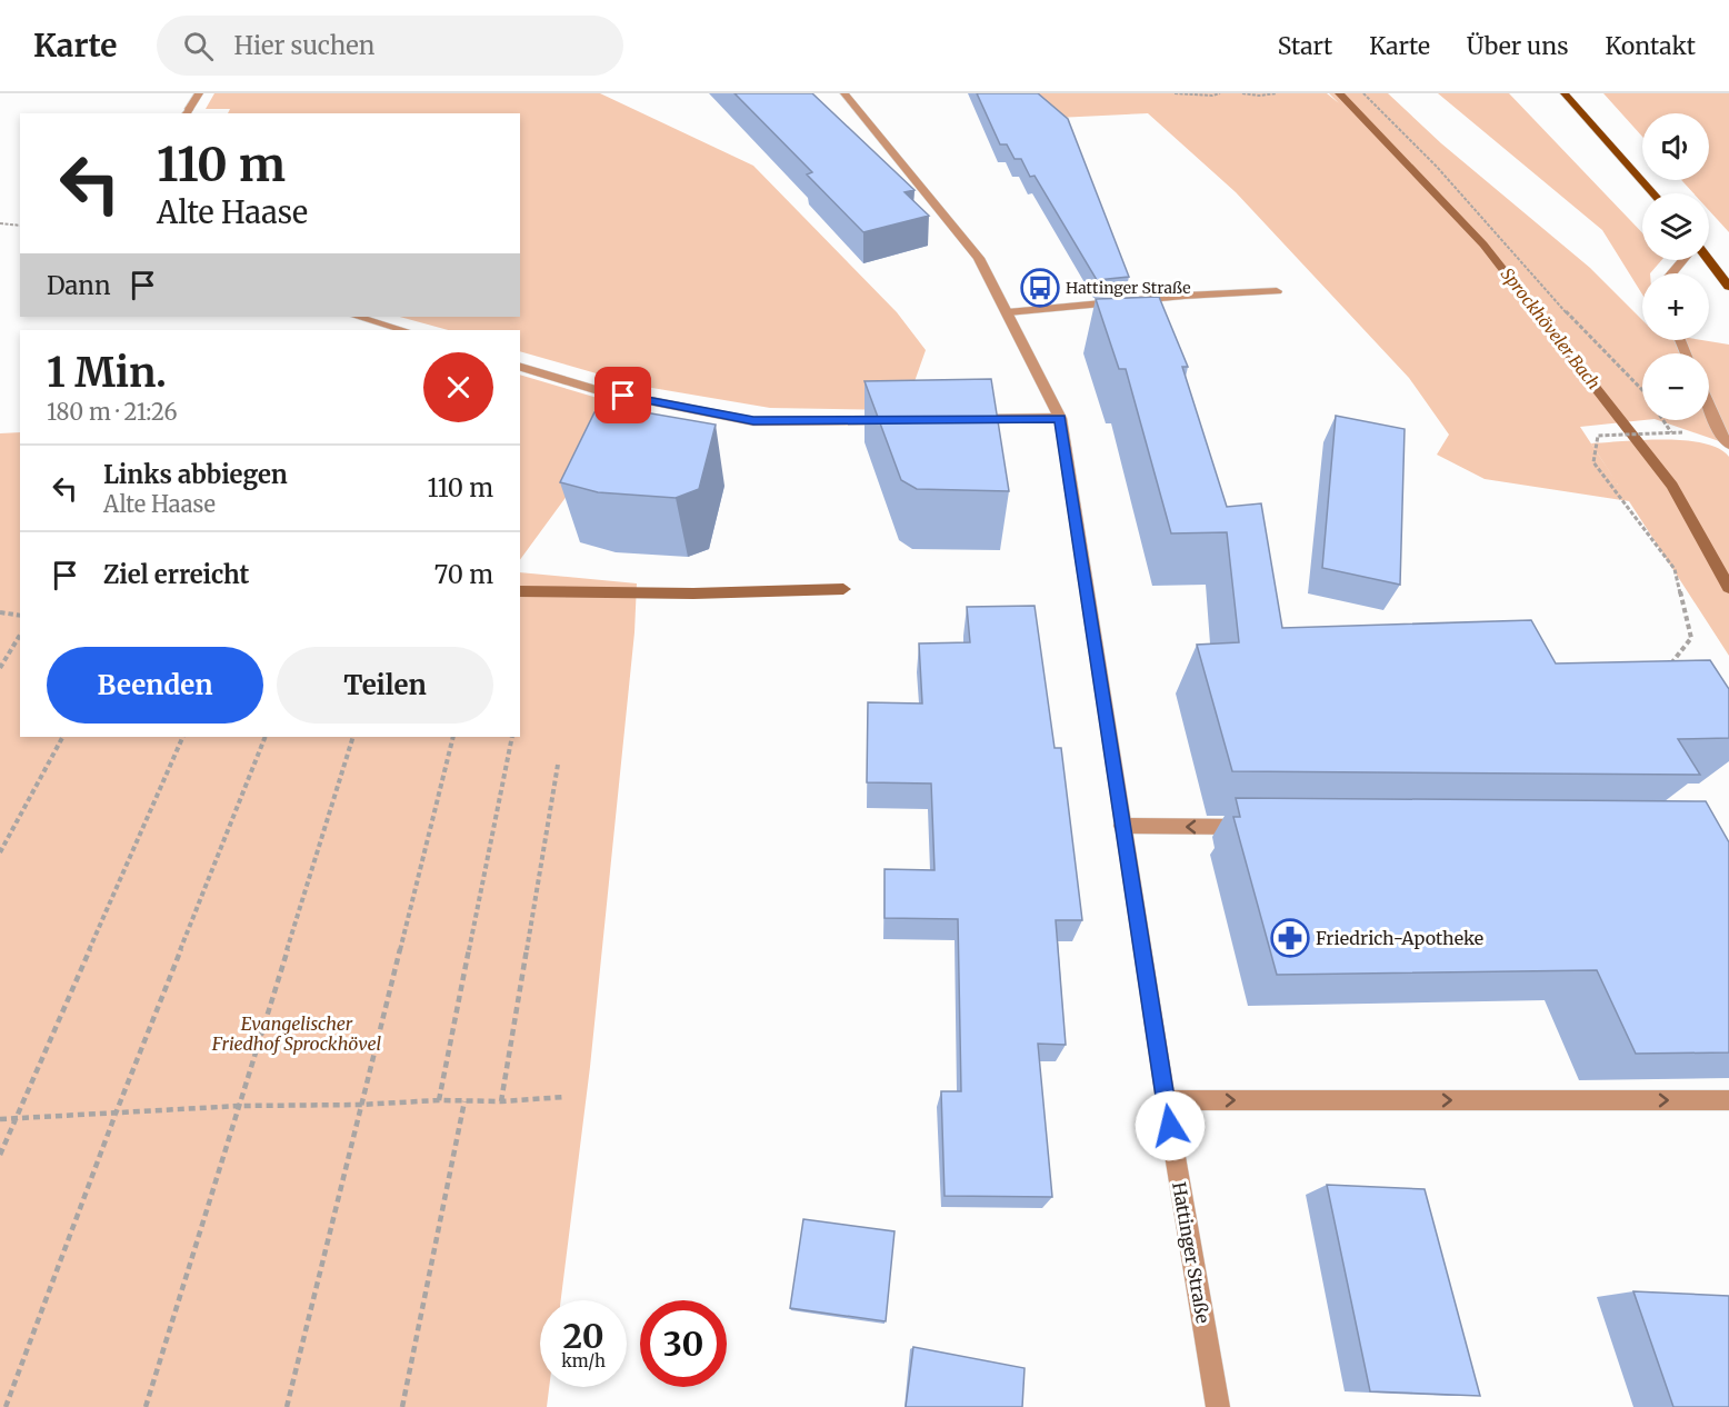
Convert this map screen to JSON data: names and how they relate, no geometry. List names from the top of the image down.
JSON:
{
  "streets": {
    "street": ["Hattinger Straße"]
  },
  "water": ["Sprockhöveler Bach"],
  "parks": ["Evangelischer Friedhof Sprockhövel"],
  "places": {
    "bus stop": ["Hattinger Straße"],
    "pharmacy": ["Friedrich-Apotheke"]
  },
  "page": {
    "header": "Karte",
    "search": "Hier suchen",
    "nav": [
      "Start",
      "Karte",
      "Über uns",
      "Kontakt"
    ],
    "map_buttons": ["+", "−"],
    "turn": ["110 m", "Alte Haase"],
    "then": "Dann",
    "heading": ["1 Min.", "180 m · 21:26"],
    "list": [
      {
        "name": "Links abbiegen",
        "note": "Alte Haase",
        "value": "110 m"
      },
      {
        "name": "Ziel erreicht",
        "value": "70 m"
      }
    ],
    "buttons": ["Beenden", "Teilen"],
    "speed": "20 km/h",
    "limit": "30"
  }
}
